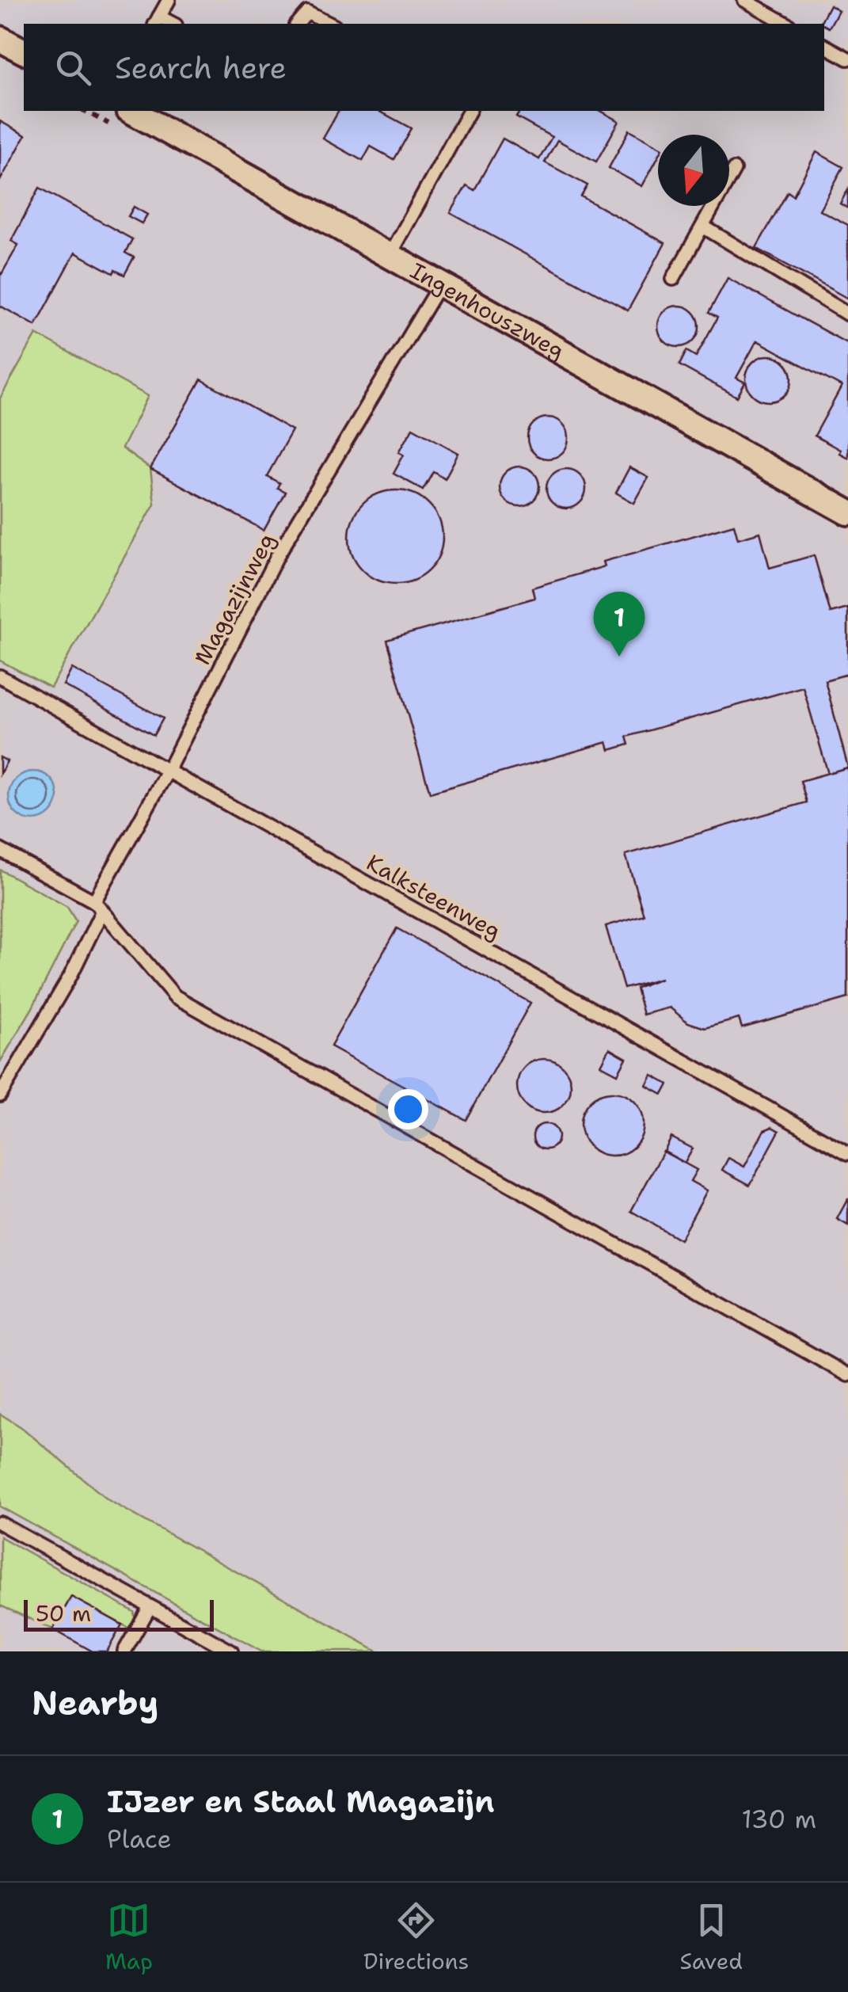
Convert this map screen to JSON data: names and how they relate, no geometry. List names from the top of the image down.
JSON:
{
  "streets": {
    "street": ["Ingenhouszweg"],
    "lane": ["Magazijnweg", "Kalksteenweg"]
  },
  "crossings": [
    ["Ingenhouszweg", "Magazijnweg"],
    ["Magazijnweg", "Kalksteenweg"]
  ],
  "scale_bar": "50 m",
  "north": "bottom",
  "page": {
    "search": "Search here",
    "pins": "1",
    "scale": "50 m",
    "heading": "Nearby",
    "list": [
      {
        "mark": "1",
        "name": "IJzer en Staal Magazijn",
        "note": "Place",
        "value": "130 m"
      }
    ],
    "nav": ["Map", "Directions", "Saved"]
  }
}
